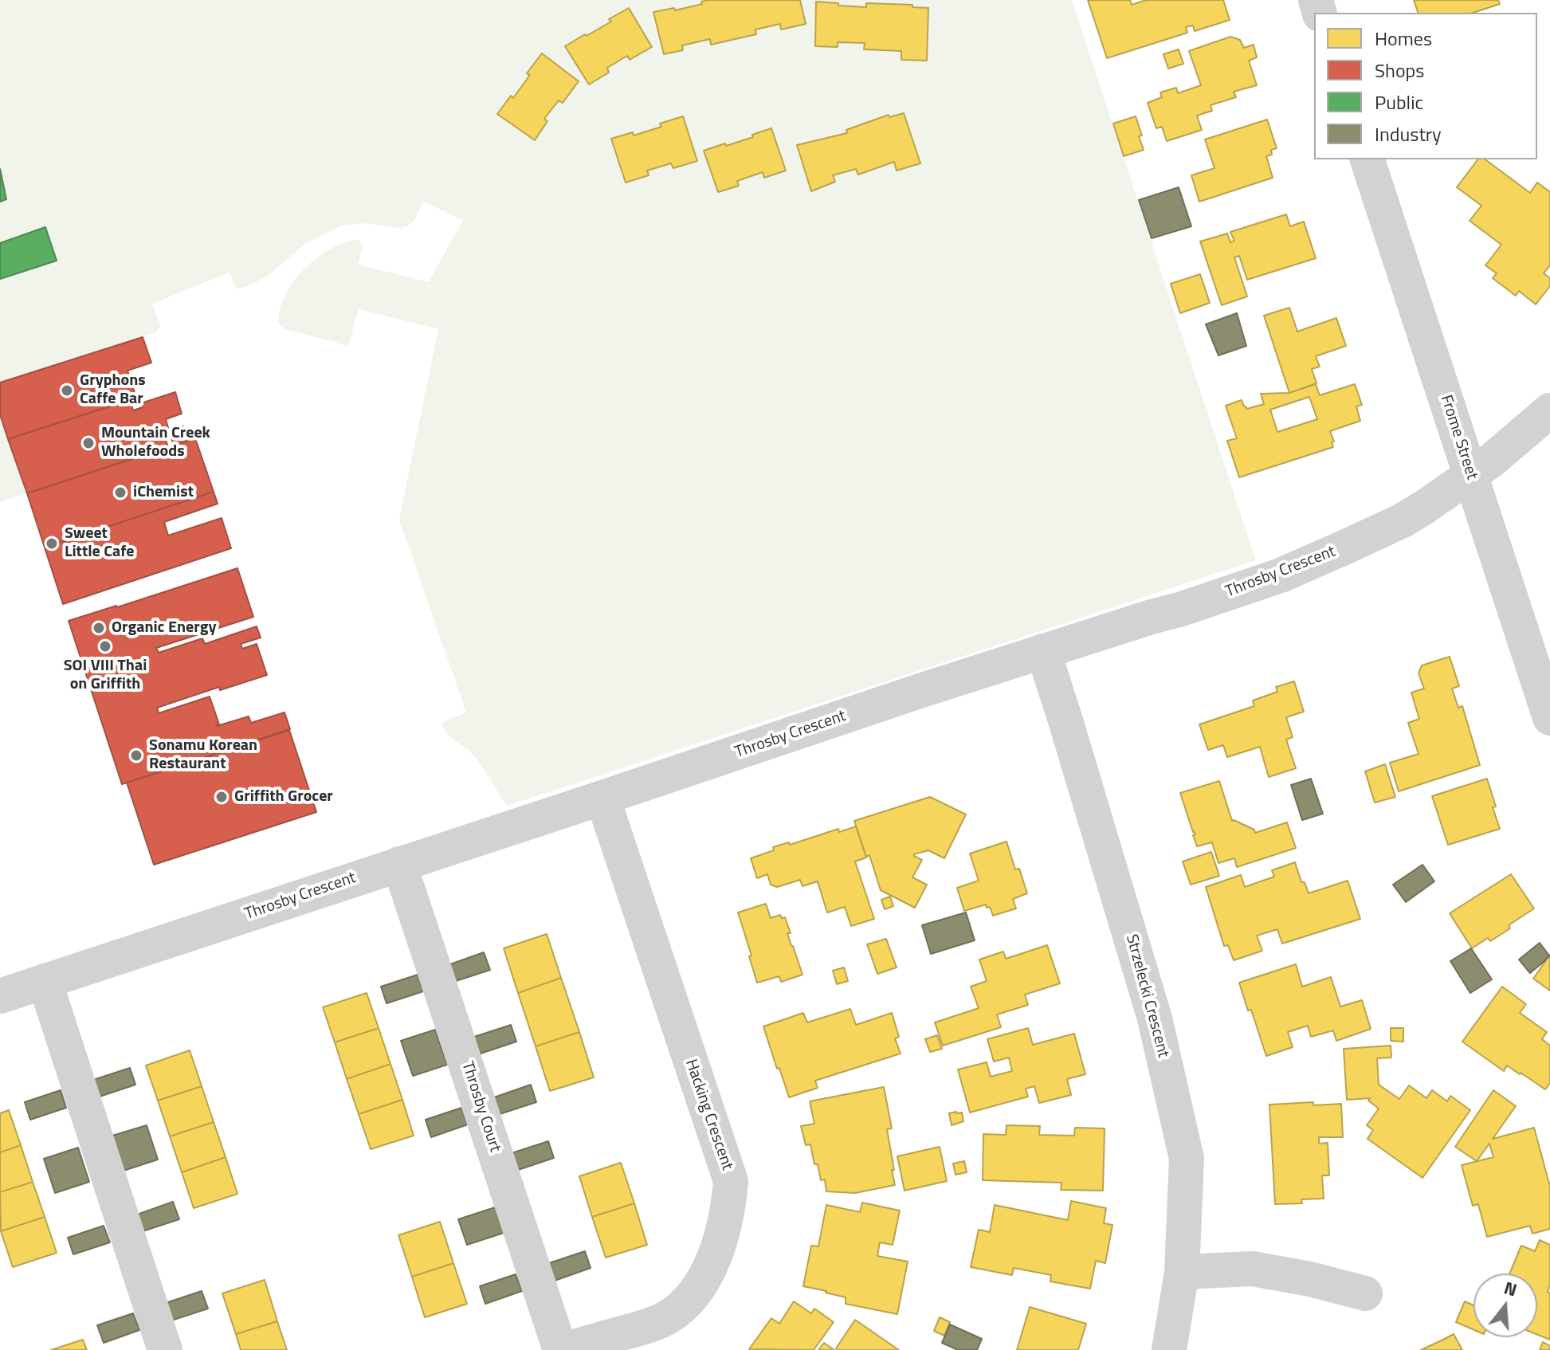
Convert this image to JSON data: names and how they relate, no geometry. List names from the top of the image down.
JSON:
{
  "streets": {
    "street": [
      "Frome Street",
      "Throsby Crescent",
      "Strzelecki Crescent",
      "Throsby Court",
      "Hacking Crescent"
    ]
  },
  "crossings": [
    ["Frome Street", "Throsby Crescent"],
    ["Throsby Crescent", "Strzelecki Crescent"],
    ["Throsby Crescent", "Throsby Court"],
    ["Throsby Crescent", "Hacking Crescent"],
    ["Throsby Court", "Hacking Crescent"]
  ],
  "places": [
    "Gryphons Caffe Bar",
    "Mountain Creek Wholefoods",
    "iChemist",
    "Sweet Little Cafe",
    "Organic Energy",
    "SOI VIII Thai on Griffith",
    "Sonamu Korean Restaurant",
    "Griffith Grocer"
  ],
  "legend": [
    "Homes",
    "Shops",
    "Public",
    "Industry"
  ],
  "north": "top"
}
